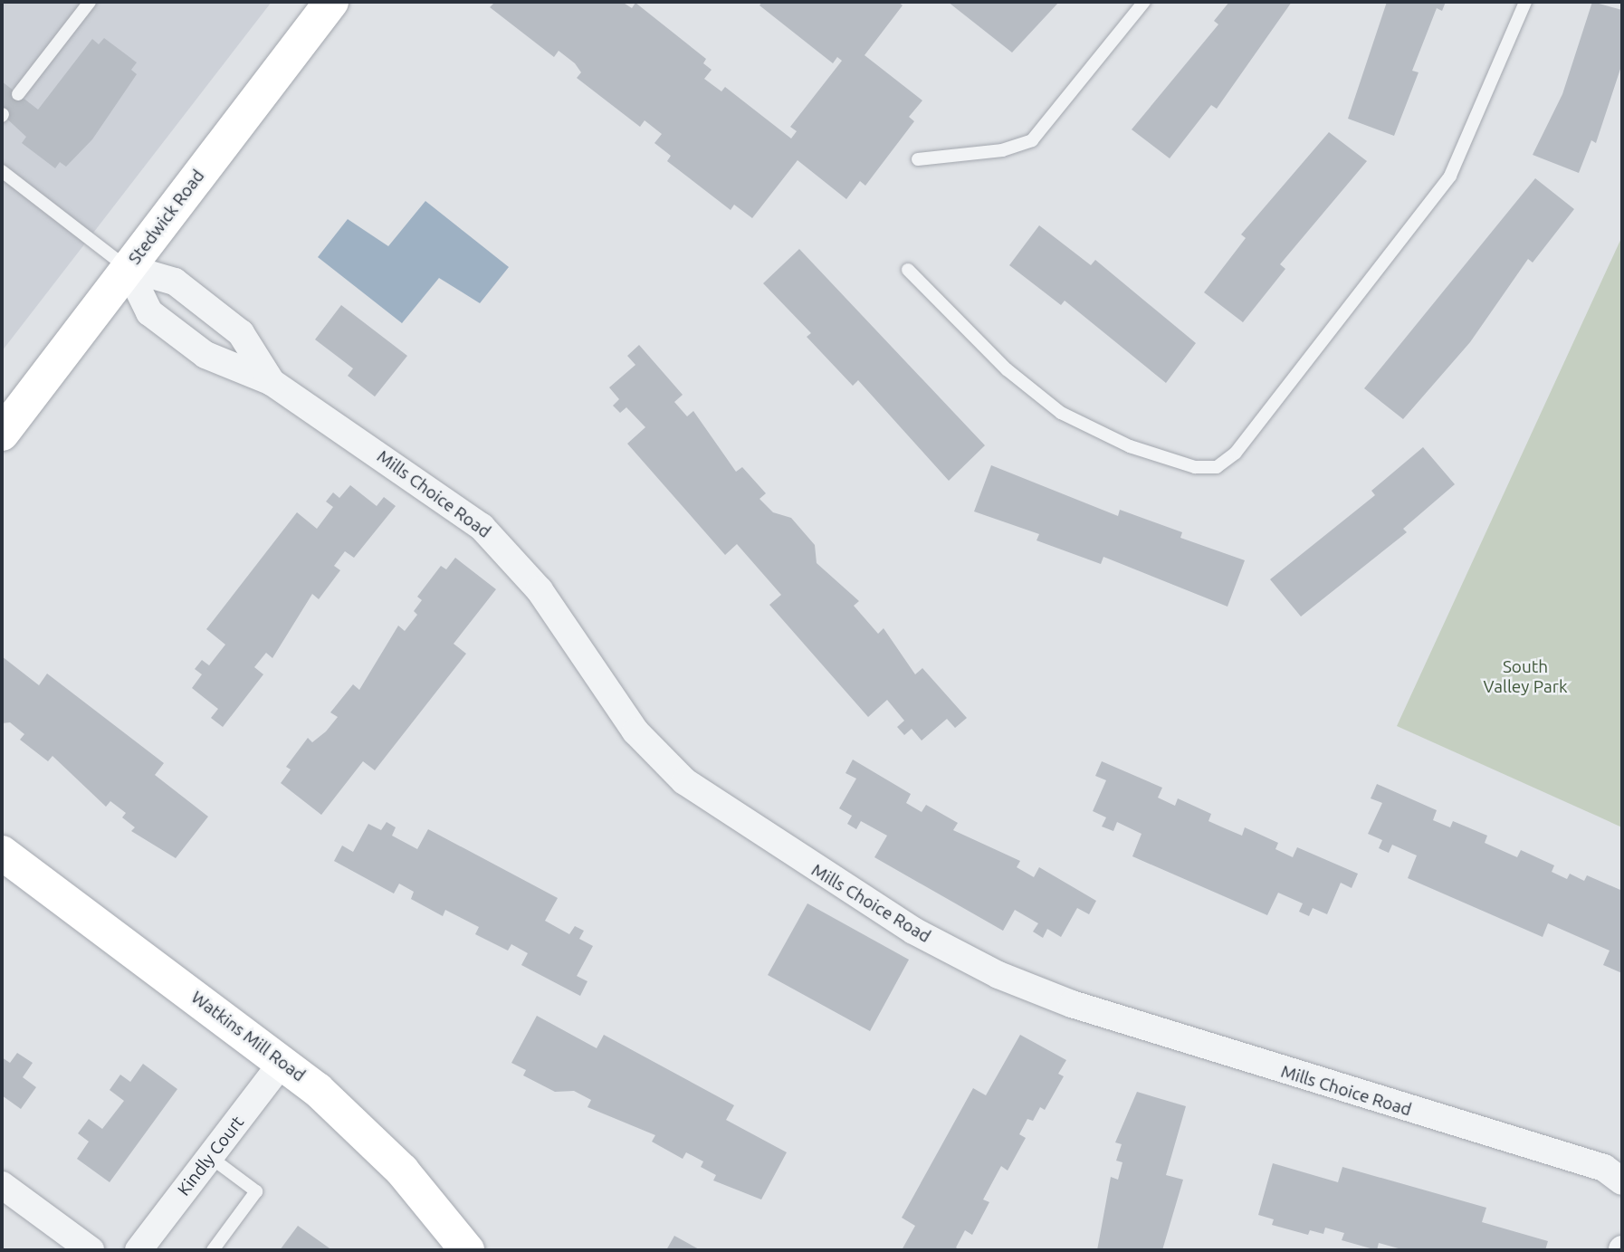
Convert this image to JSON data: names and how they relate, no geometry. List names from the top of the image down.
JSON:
{
  "streets": {
    "street": [
      "Stedwick Road",
      "Mills Choice Road",
      "Watkins Mill Road",
      "Kindly Court"
    ]
  },
  "crossings": [
    ["Stedwick Road", "Mills Choice Road"],
    ["Watkins Mill Road", "Kindly Court"]
  ],
  "parks": ["South Valley Park"]
}
